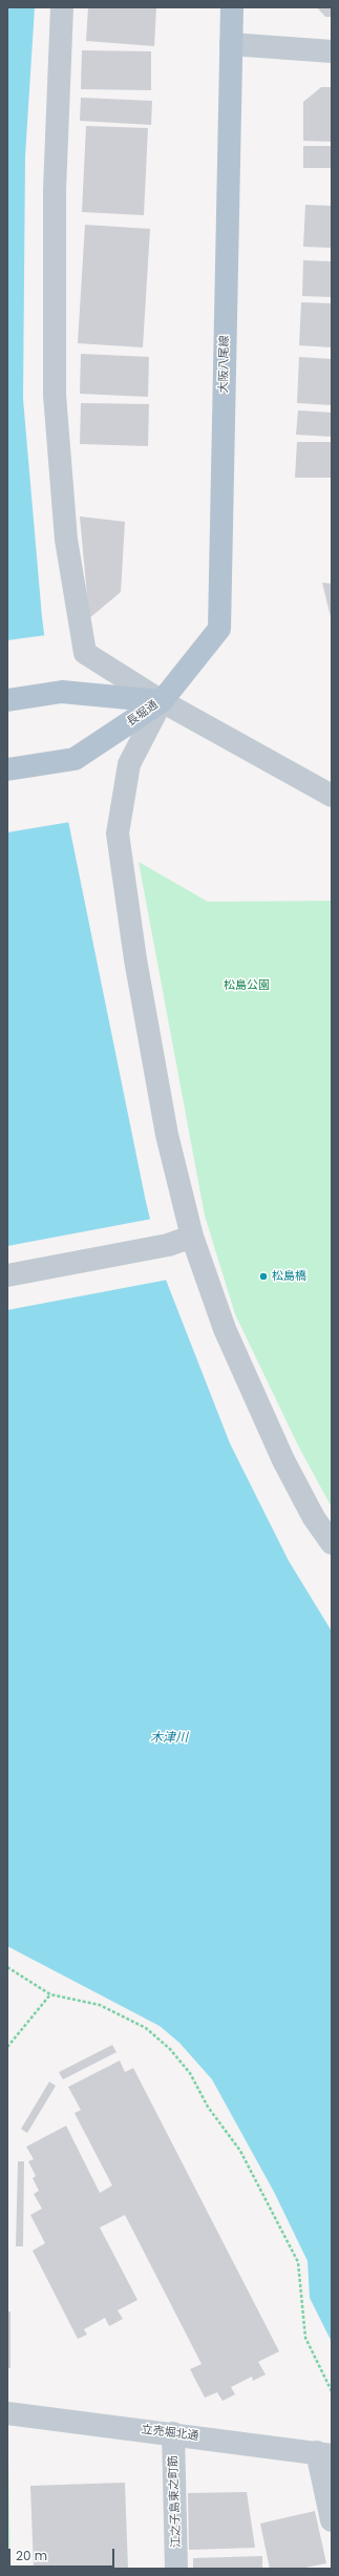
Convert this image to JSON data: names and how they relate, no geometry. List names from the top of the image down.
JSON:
{
  "streets": {
    "main road": ["大阪八尾線", "長堀通"],
    "street": ["立売堀北通", "江之子島東之町筋"]
  },
  "crossings": [
    ["大阪八尾線", "長堀通"],
    ["立売堀北通", "江之子島東之町筋"]
  ],
  "water": ["木津川"],
  "parks": ["松島公園"],
  "places": ["松島橋"],
  "scale_bar": "20 m"
}
